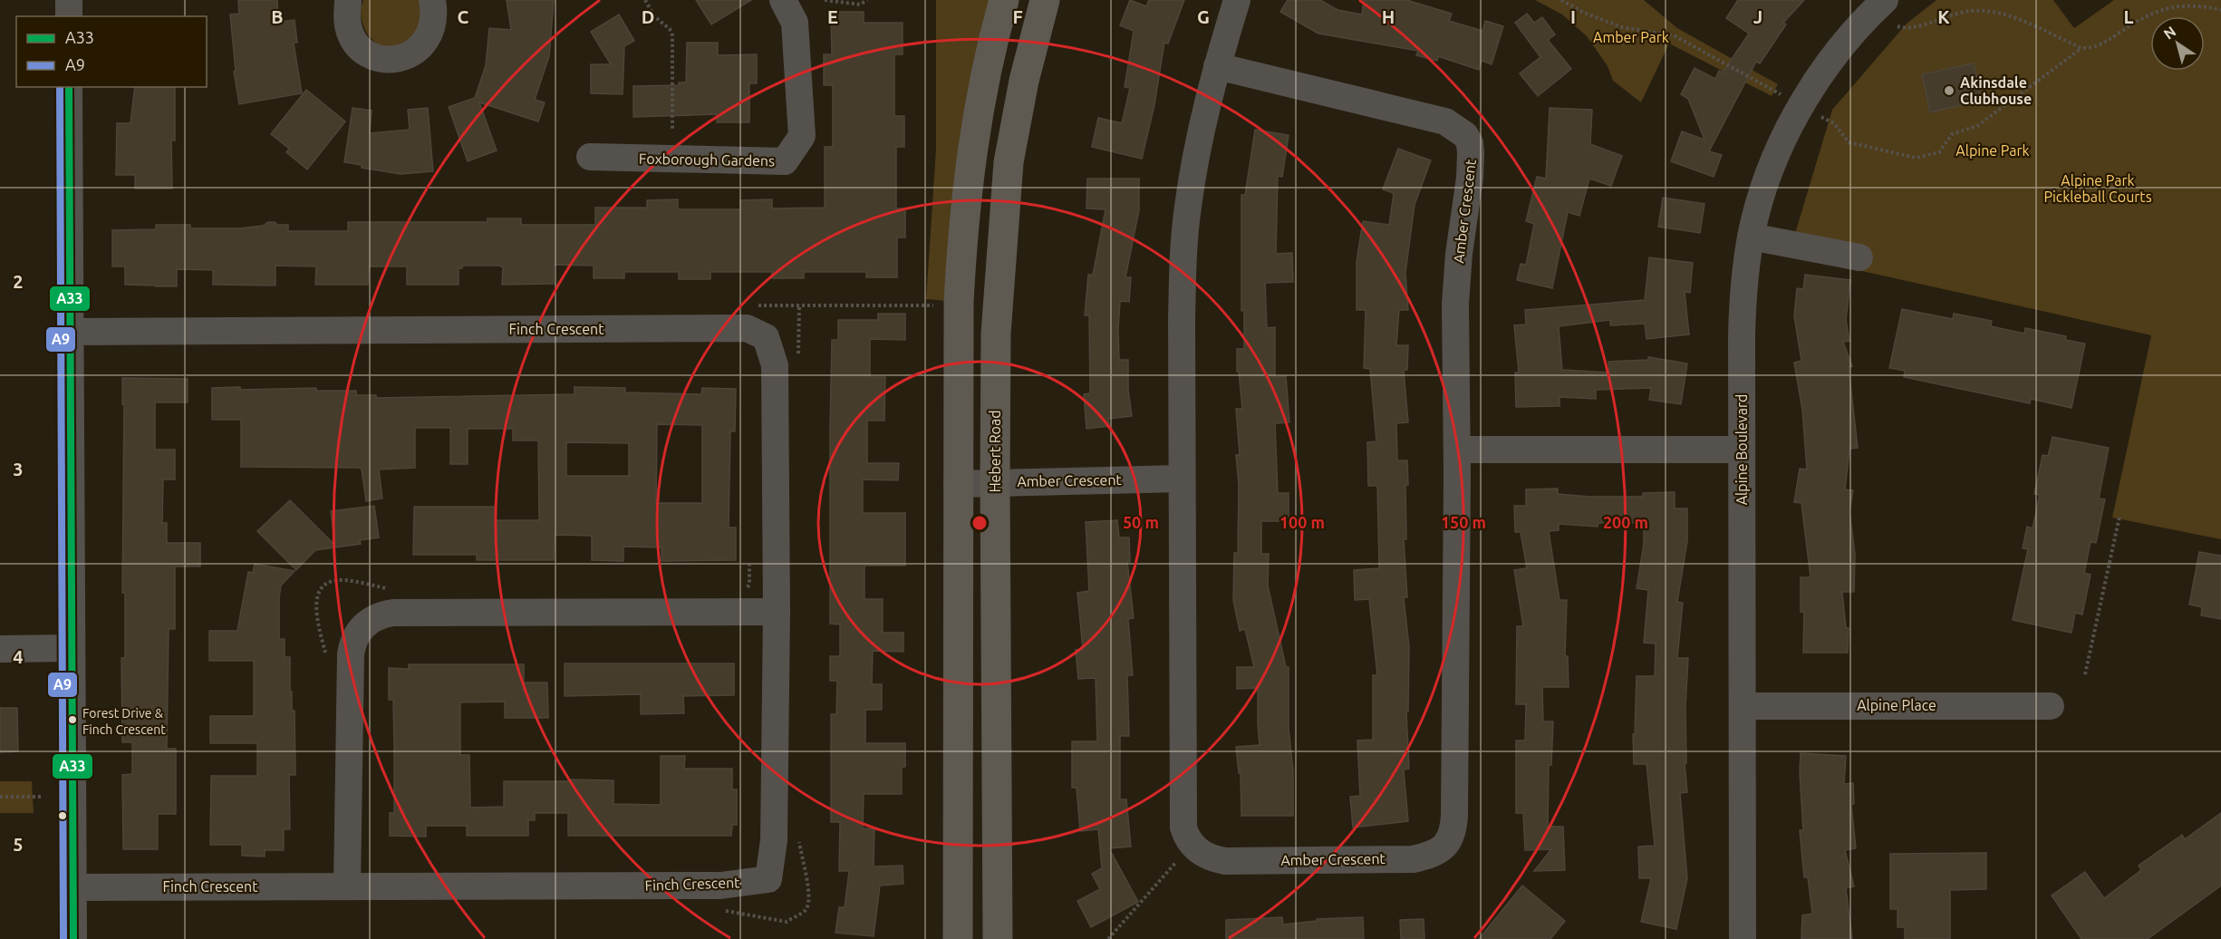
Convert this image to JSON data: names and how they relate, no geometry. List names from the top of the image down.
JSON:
{
  "streets": {
    "main road": ["Hebert Road"],
    "street": [
      "Foxborough Gardens",
      "Amber Crescent",
      "Finch Crescent",
      "Alpine Boulevard",
      "Alpine Place"
    ]
  },
  "crossings": [
    ["Amber Crescent", "Hebert Road"],
    ["Alpine Boulevard", "Alpine Place"]
  ],
  "parks": ["Amber Park", "Alpine Park", "Alpine Park Pickleball Courts"],
  "places": ["Akinsdale Clubhouse", "Forest Drive & Finch Crescent"],
  "lines": ["transit line A33", "transit line A9"],
  "legend": ["A33", "A9"],
  "north": "top left",
  "grid": {
    "columns": [
      "B",
      "C",
      "D",
      "E",
      "F",
      "G",
      "H",
      "I",
      "J",
      "K",
      "L"
    ],
    "rows": [
      "2",
      "3",
      "4",
      "5"
    ]
  },
  "rings": [
    "50 m",
    "100 m",
    "150 m",
    "200 m"
  ]
}
